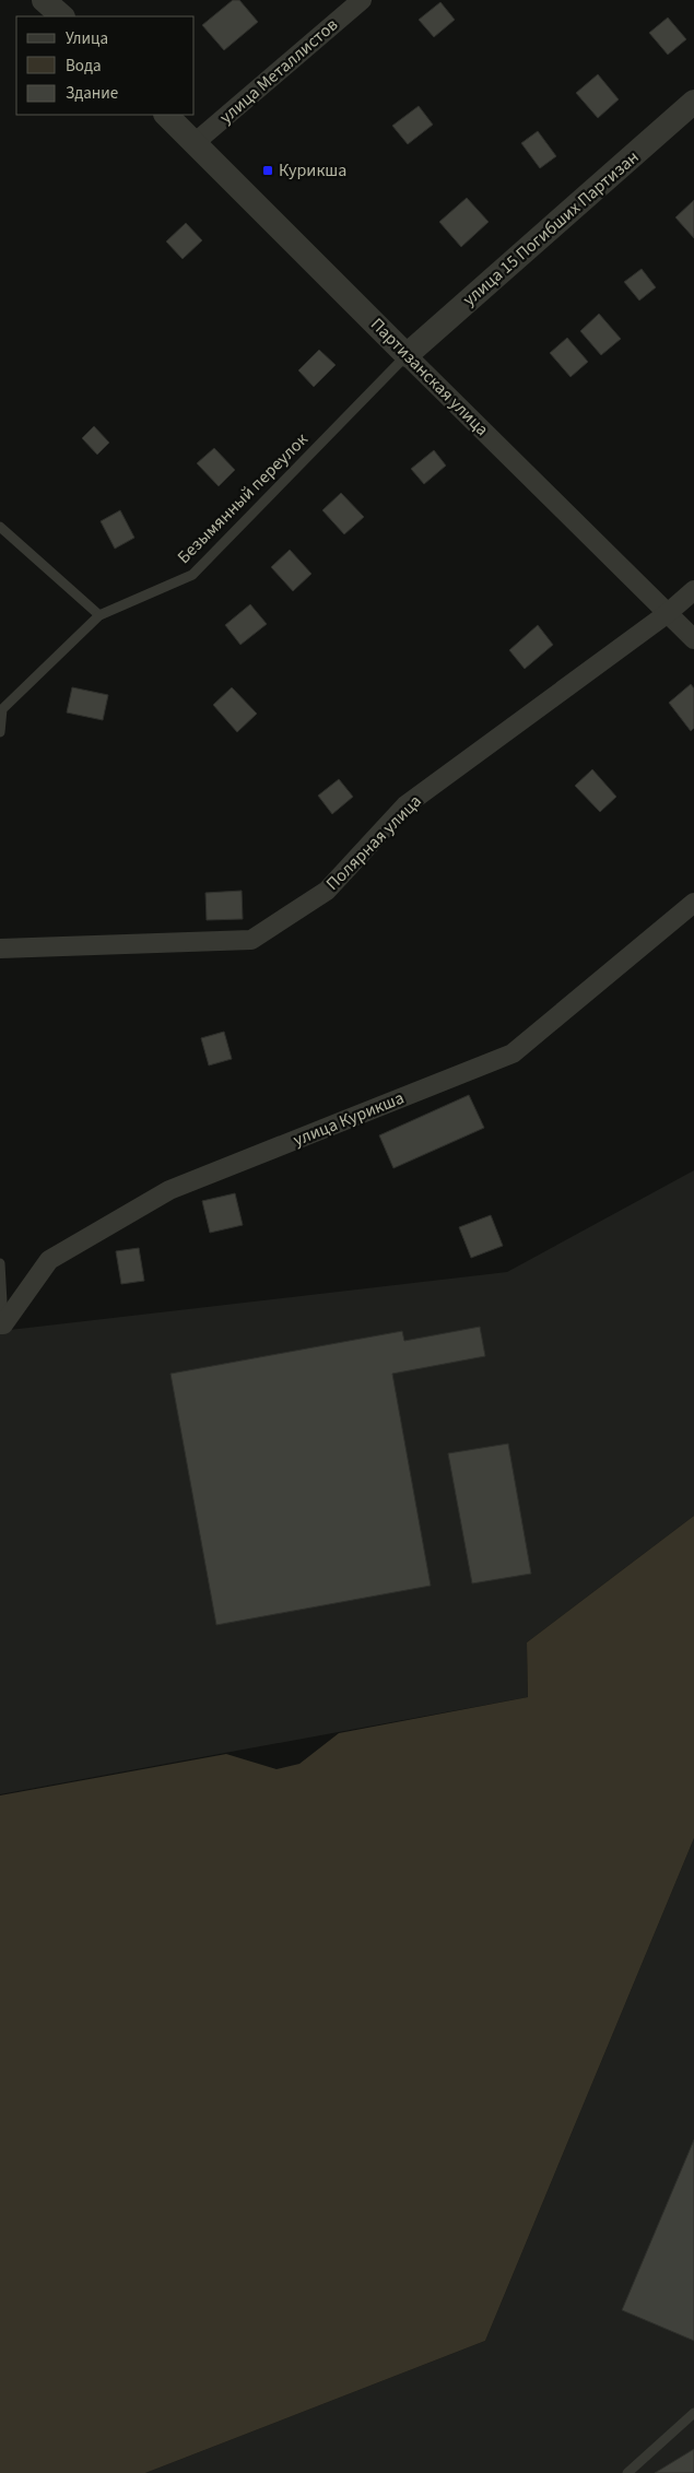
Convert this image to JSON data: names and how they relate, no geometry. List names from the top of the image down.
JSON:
{
  "streets": {
    "street": [
      "улица Металлистов",
      "улица 15 Погибших Партизан",
      "Партизанская улица",
      "Полярная улица",
      "улица Курикша"
    ],
    "lane": ["Безымянный переулок"]
  },
  "crossings": [
    ["улица Металлистов", "Партизанская улица"],
    ["улица 15 Погибших Партизан", "Партизанская улица"],
    ["улица 15 Погибших Партизан", "Безымянный переулок"],
    ["Партизанская улица", "Безымянный переулок"],
    ["Партизанская улица", "Полярная улица"]
  ],
  "places": {
    "transit": ["Курикша"]
  },
  "legend": ["Улица", "Вода", "Здание"]
}
